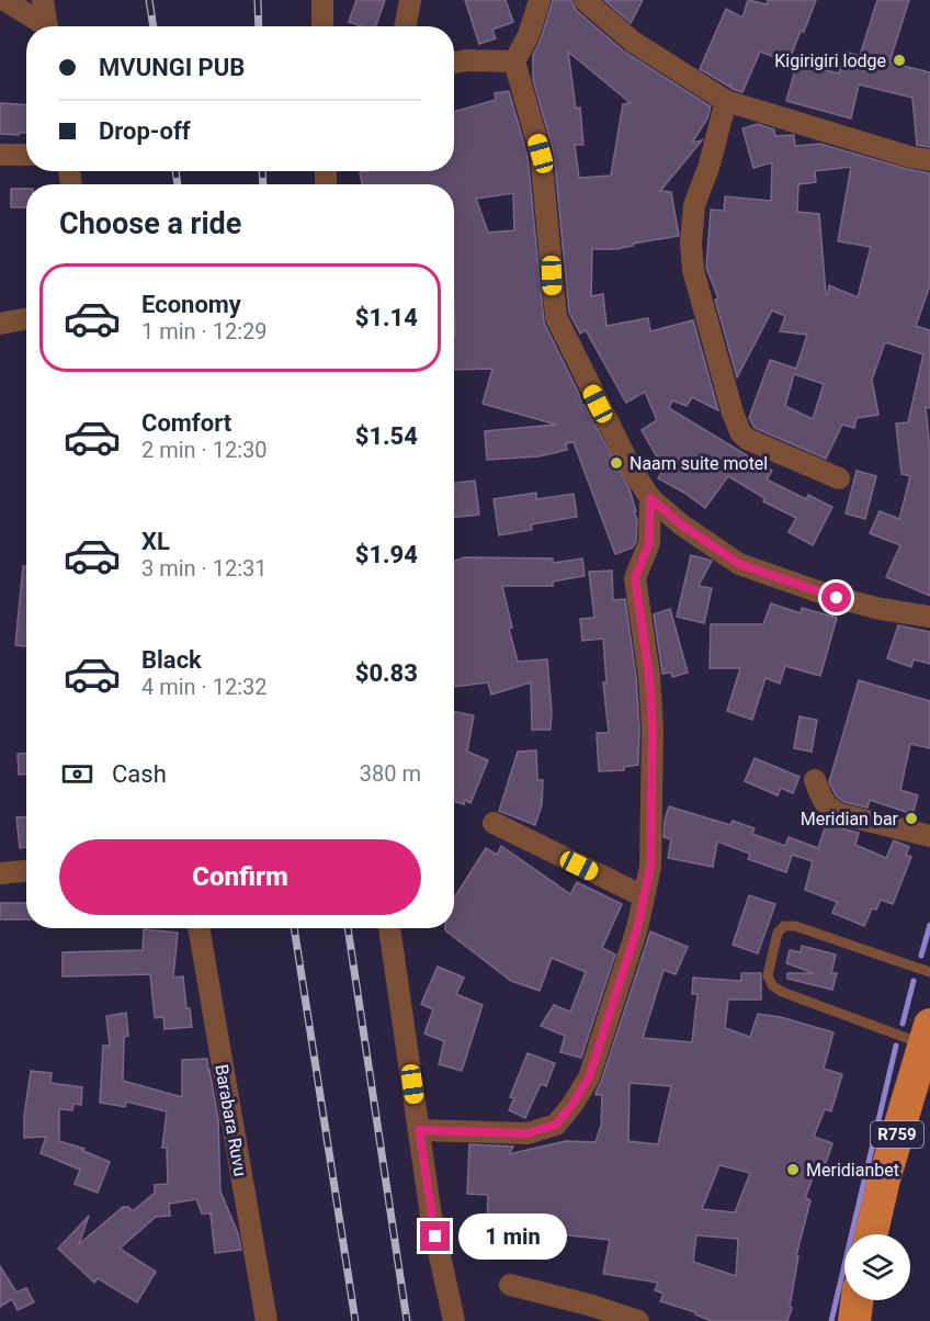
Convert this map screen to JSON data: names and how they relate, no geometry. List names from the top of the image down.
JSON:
{
  "streets": {
    "main road": ["R759"],
    "street": ["Barabara Ruvu"]
  },
  "places": [
    "Kigirigiri lodge",
    "Naam suite motel",
    "Meridian bar",
    "Meridianbet"
  ],
  "page": {
    "banner": ["MVUNGI PUB", "Drop-off"],
    "heading": "Choose a ride",
    "list": [
      {
        "name": "Economy",
        "note": "1 min · 12:29",
        "value": "$1.14"
      },
      {
        "name": "Comfort",
        "note": "2 min · 12:30",
        "value": "$1.54"
      },
      {
        "name": "XL",
        "note": "3 min · 12:31",
        "value": "$1.94"
      },
      {
        "name": "Black",
        "note": "4 min · 12:32",
        "value": "$0.83"
      }
    ],
    "pay": ["Cash", "380 m"],
    "buttons": "Confirm",
    "bubble": "1 min"
  }
}
